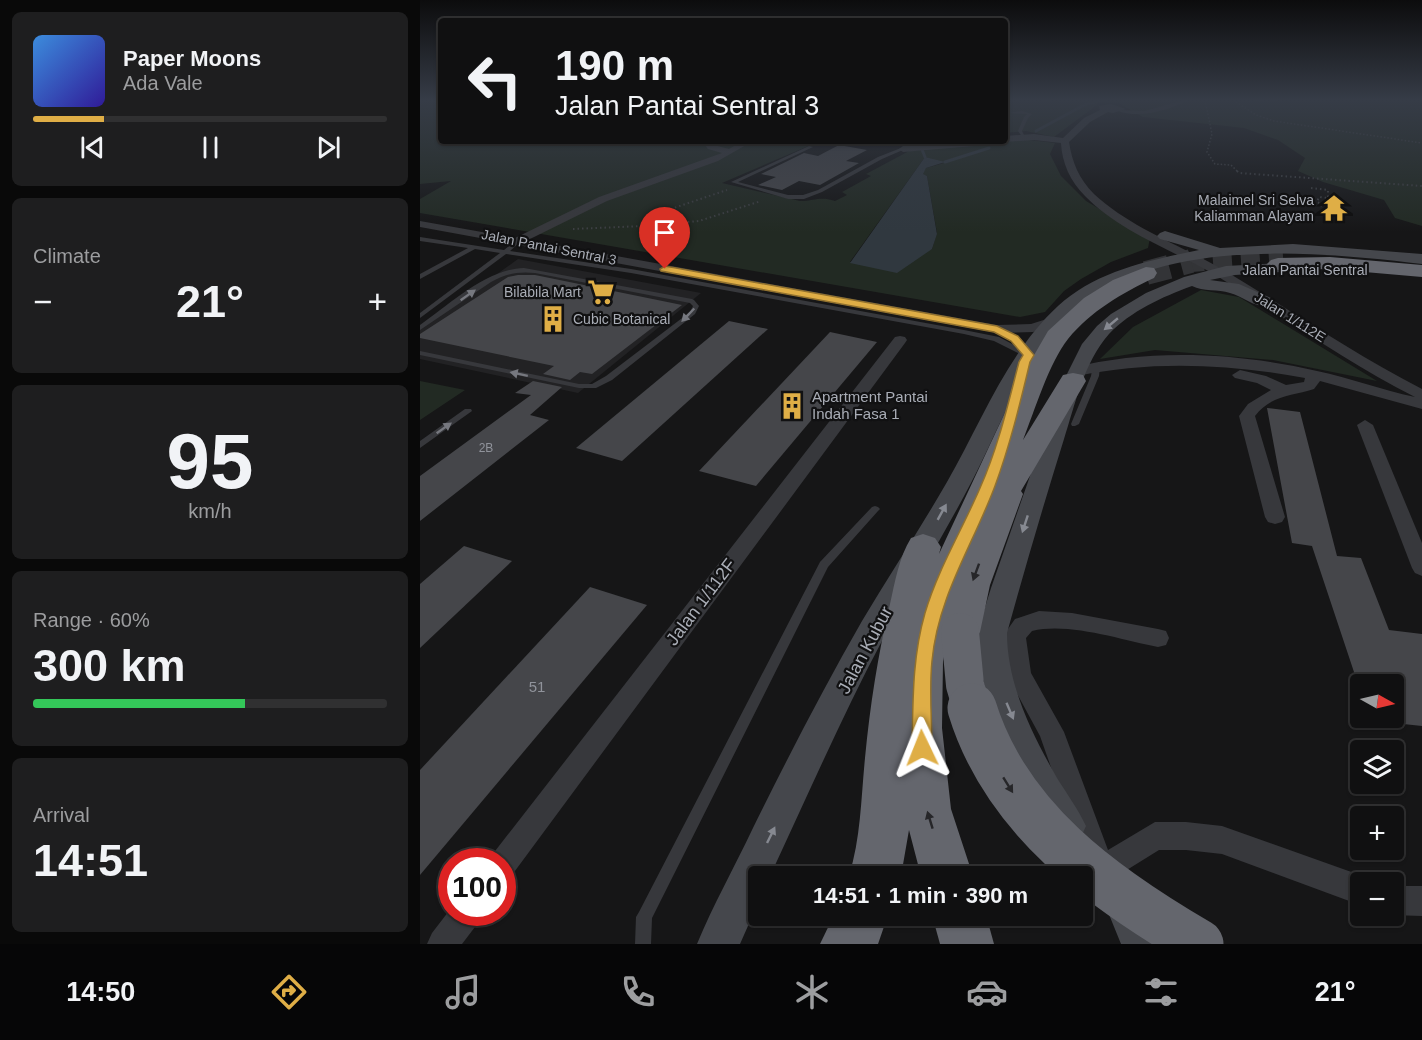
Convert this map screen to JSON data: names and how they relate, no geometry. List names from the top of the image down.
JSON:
{
  "streets": {
    "main road": ["Jalan Pantai Sentral", "Jalan Kubur"],
    "street": ["Jalan Pantai Sentral 3", "Jalan 1/112E", "Jalan 1/112F"]
  },
  "crossings": [
    ["Jalan Pantai Sentral 3", "Jalan Pantai Sentral"],
    ["Jalan Pantai Sentral 3", "Jalan Kubur"],
    ["Jalan Pantai Sentral", "Jalan 1/112E"],
    ["Jalan Pantai Sentral", "Jalan Kubur"]
  ],
  "one_way": ["Jalan Pantai Sentral", "Jalan Kubur"],
  "places": {
    "temple": ["Malaimel Sri Selva Kaliamman Alayam"],
    "supermarket": ["Bilabila Mart"],
    "building": ["Cubic Botanical", "Apartment Pantai Indah Fasa 1"]
  },
  "house_numbers": ["2B", "51"],
  "north": "right",
  "page": {
    "turn": ["190 m", "Jalan Pantai Sentral 3"],
    "song": ["Paper Moons", "Ada Vale"],
    "tile": [
      "Climate",
      ["95", "km/h"],
      ["Range · 60%", "300 km"],
      ["Arrival", "14:51"]
    ],
    "heat": ["−", "21°", "+"],
    "map_buttons": ["+", "−"],
    "limit": "100",
    "trip": "14:51 · 1 min · 390 m",
    "tabs": ["14:50", "21°"]
  }
}
